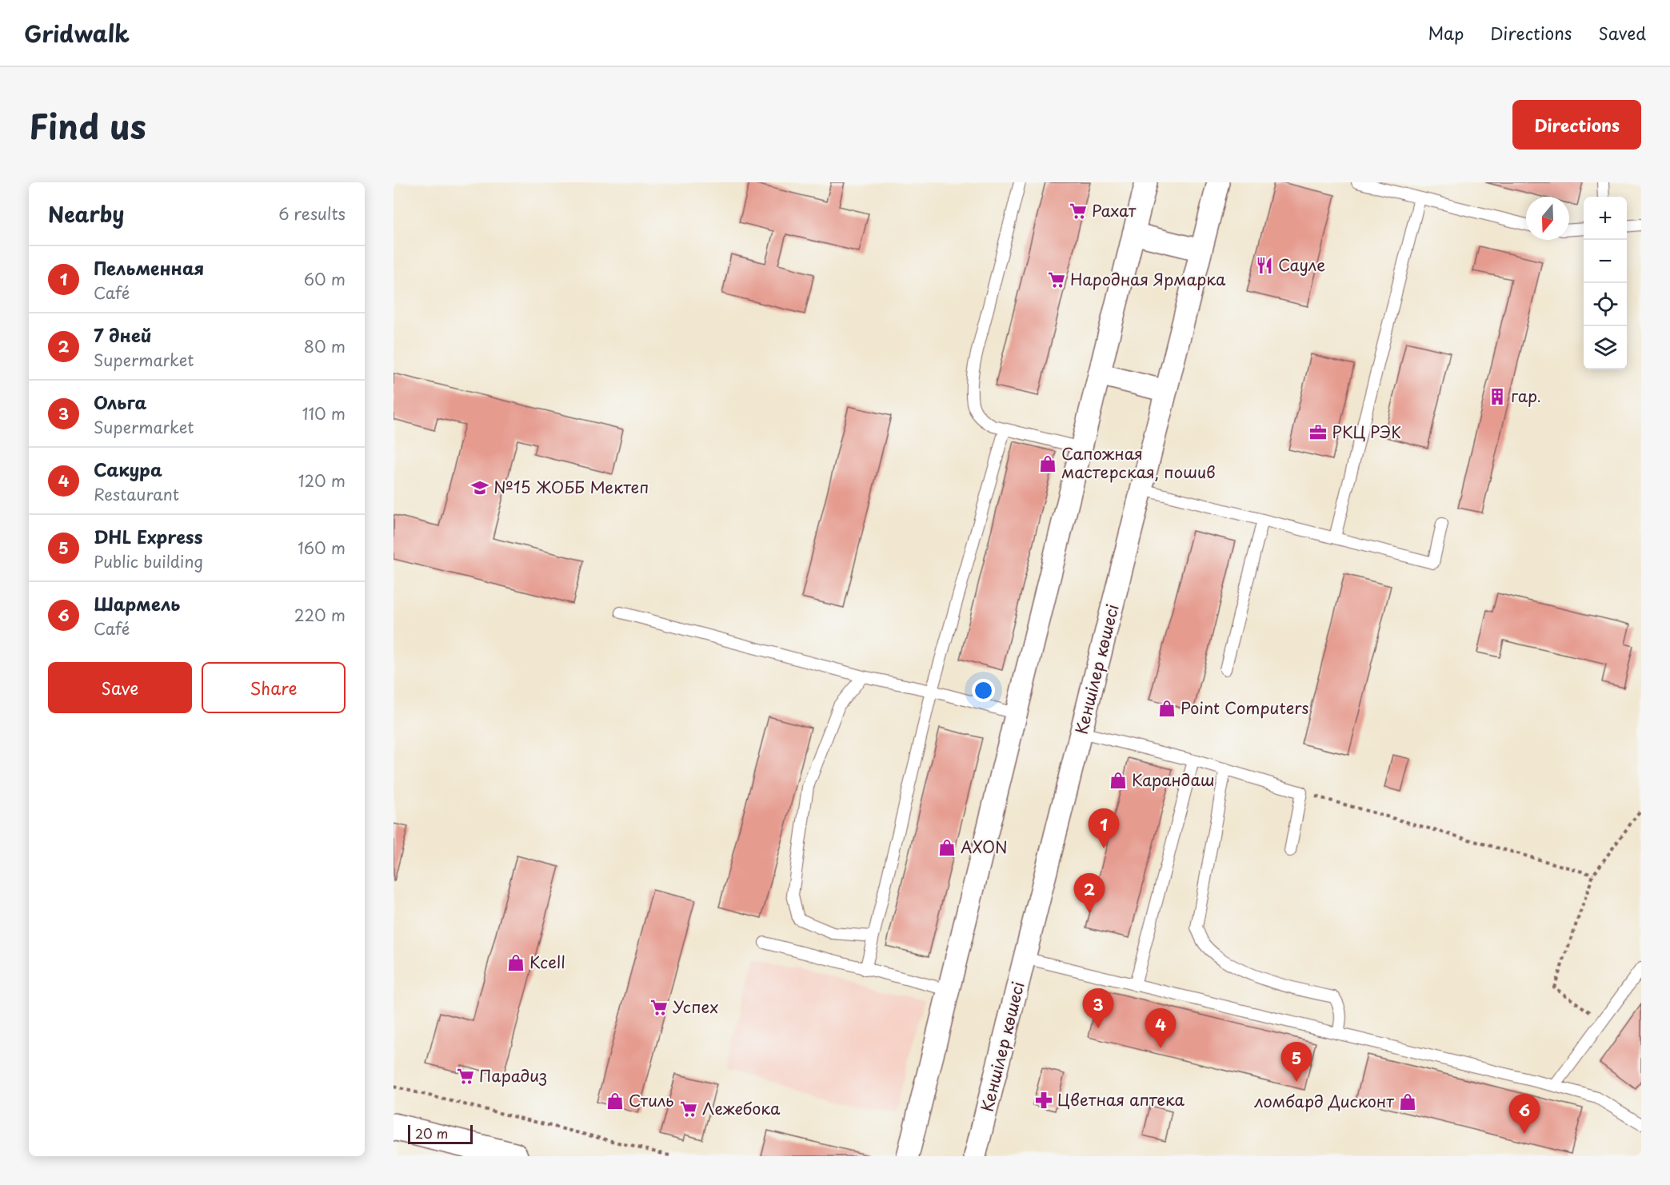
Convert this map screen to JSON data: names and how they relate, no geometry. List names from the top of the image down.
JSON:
{
  "streets": {
    "street": ["Кеншілер көшесі"]
  },
  "places": {
    "supermarket": [
      "Рахат",
      "Народная Ярмарка",
      "Успех",
      "Парадиз",
      "Лежебока"
    ],
    "restaurant": ["Сауле"],
    "building": ["гар."],
    "office": ["РКЦ РЭК"],
    "shop": [
      "Сапожная мастерская, пошив",
      "Point Computers",
      "Карандаш",
      "AXON",
      "Kcell",
      "Стиль",
      "ломбард Дисконт"
    ],
    "school or university": ["№15 ЖОББ Мектеп"],
    "pharmacy": ["Цветная аптека"]
  },
  "scale_bar": "20 m",
  "north": "bottom",
  "page": {
    "header": "Gridwalk",
    "nav": ["Map", "Directions", "Saved"],
    "title": "Find us",
    "buttons": [
      "Directions",
      ["Save", "Share"]
    ],
    "heading": ["Nearby", "6 results"],
    "map_buttons": ["+", "−"],
    "list": [
      {
        "mark": "1",
        "name": "Пельменная",
        "note": "Café",
        "value": "60 m"
      },
      {
        "mark": "2",
        "name": "7 дней",
        "note": "Supermarket",
        "value": "80 m"
      },
      {
        "mark": "3",
        "name": "Ольга",
        "note": "Supermarket",
        "value": "110 m"
      },
      {
        "mark": "4",
        "name": "Сакура",
        "note": "Restaurant",
        "value": "120 m"
      },
      {
        "mark": "5",
        "name": "DHL Express",
        "note": "Public building",
        "value": "160 m"
      },
      {
        "mark": "6",
        "name": "Шармель",
        "note": "Café",
        "value": "220 m"
      }
    ],
    "pins": [
      "1",
      "2",
      "3",
      "4",
      "5",
      "6"
    ],
    "scale": "20 m"
  }
}
